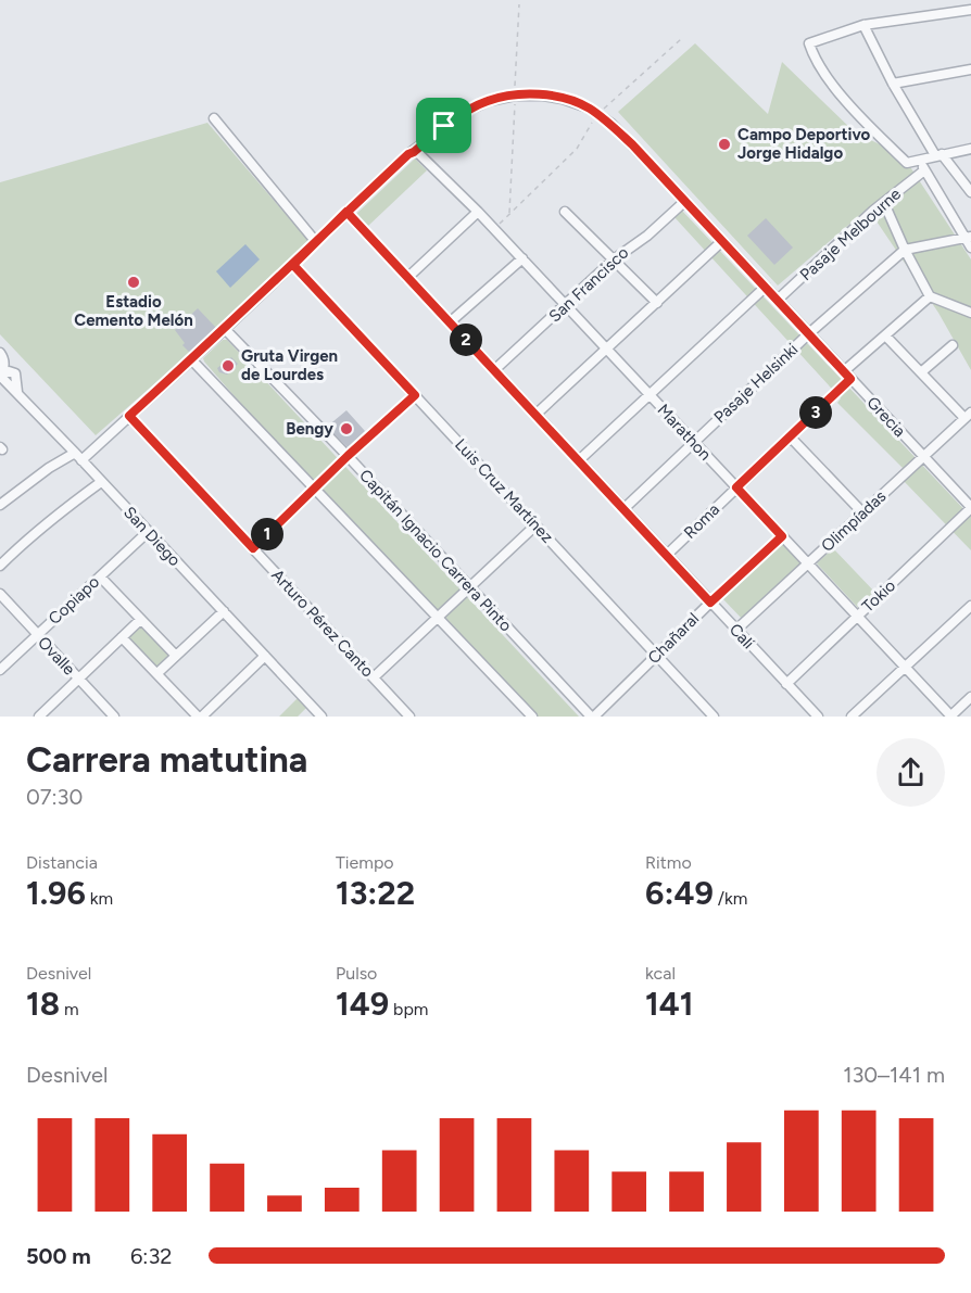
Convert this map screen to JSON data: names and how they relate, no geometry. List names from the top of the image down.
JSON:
{
  "streets": {
    "street": [
      "Pasaje Melbourne",
      "San Francisco",
      "Pasaje Helsinki",
      "Grecia",
      "Marathon",
      "Luis Cruz Martínez",
      "Roma",
      "Olimpíadas",
      "San Diego",
      "Capitán Ignacio Carrera Pinto",
      "Tokio",
      "Copiapo",
      "Arturo Pérez Canto",
      "Cali",
      "Chañaral",
      "Ovalle"
    ]
  },
  "crossings": [
    ["Pasaje Melbourne", "Grecia"],
    ["San Francisco", "Grecia"],
    ["San Francisco", "Marathon"],
    ["San Francisco", "Cali"],
    ["Pasaje Helsinki", "Grecia"],
    ["Pasaje Helsinki", "Marathon"],
    ["Pasaje Helsinki", "Cali"],
    ["Grecia", "Marathon"],
    ["Grecia", "Luis Cruz Martínez"],
    ["Grecia", "Roma"],
    ["Grecia", "Olimpíadas"],
    ["Grecia", "San Diego"],
    ["Grecia", "Capitán Ignacio Carrera Pinto"],
    ["Grecia", "Tokio"],
    ["Grecia", "Arturo Pérez Canto"],
    ["Grecia", "Cali"],
    ["Marathon", "Roma"],
    ["Marathon", "Olimpíadas"],
    ["Marathon", "Tokio"],
    ["Marathon", "Chañaral"],
    ["Luis Cruz Martínez", "Chañaral"],
    ["Roma", "Cali"],
    ["Olimpíadas", "Cali"],
    ["San Diego", "Copiapo"],
    ["Capitán Ignacio Carrera Pinto", "Chañaral"],
    ["Tokio", "Cali"],
    ["Copiapo", "Ovalle"],
    ["Cali", "Chañaral"]
  ],
  "places": [
    "Campo Deportivo Jorge Hidalgo",
    "Estadio Cemento Melón",
    "Gruta Virgen de Lourdes",
    "Bengy"
  ],
  "page": {
    "pins": ["2", "3", "1"],
    "heading": ["Carrera matutina", "07:30"],
    "stats": [
      ["Distancia", "1.96 km"],
      ["Tiempo", "13:22"],
      ["Ritmo", "6:49 /km"],
      ["Desnivel", "18 m"],
      ["Pulso", "149 bpm"],
      ["kcal", "141"]
    ],
    "chart": ["Desnivel", "130–141 m"],
    "list": [
      {
        "name": "500 m",
        "note": "6:32"
      }
    ]
  }
}
